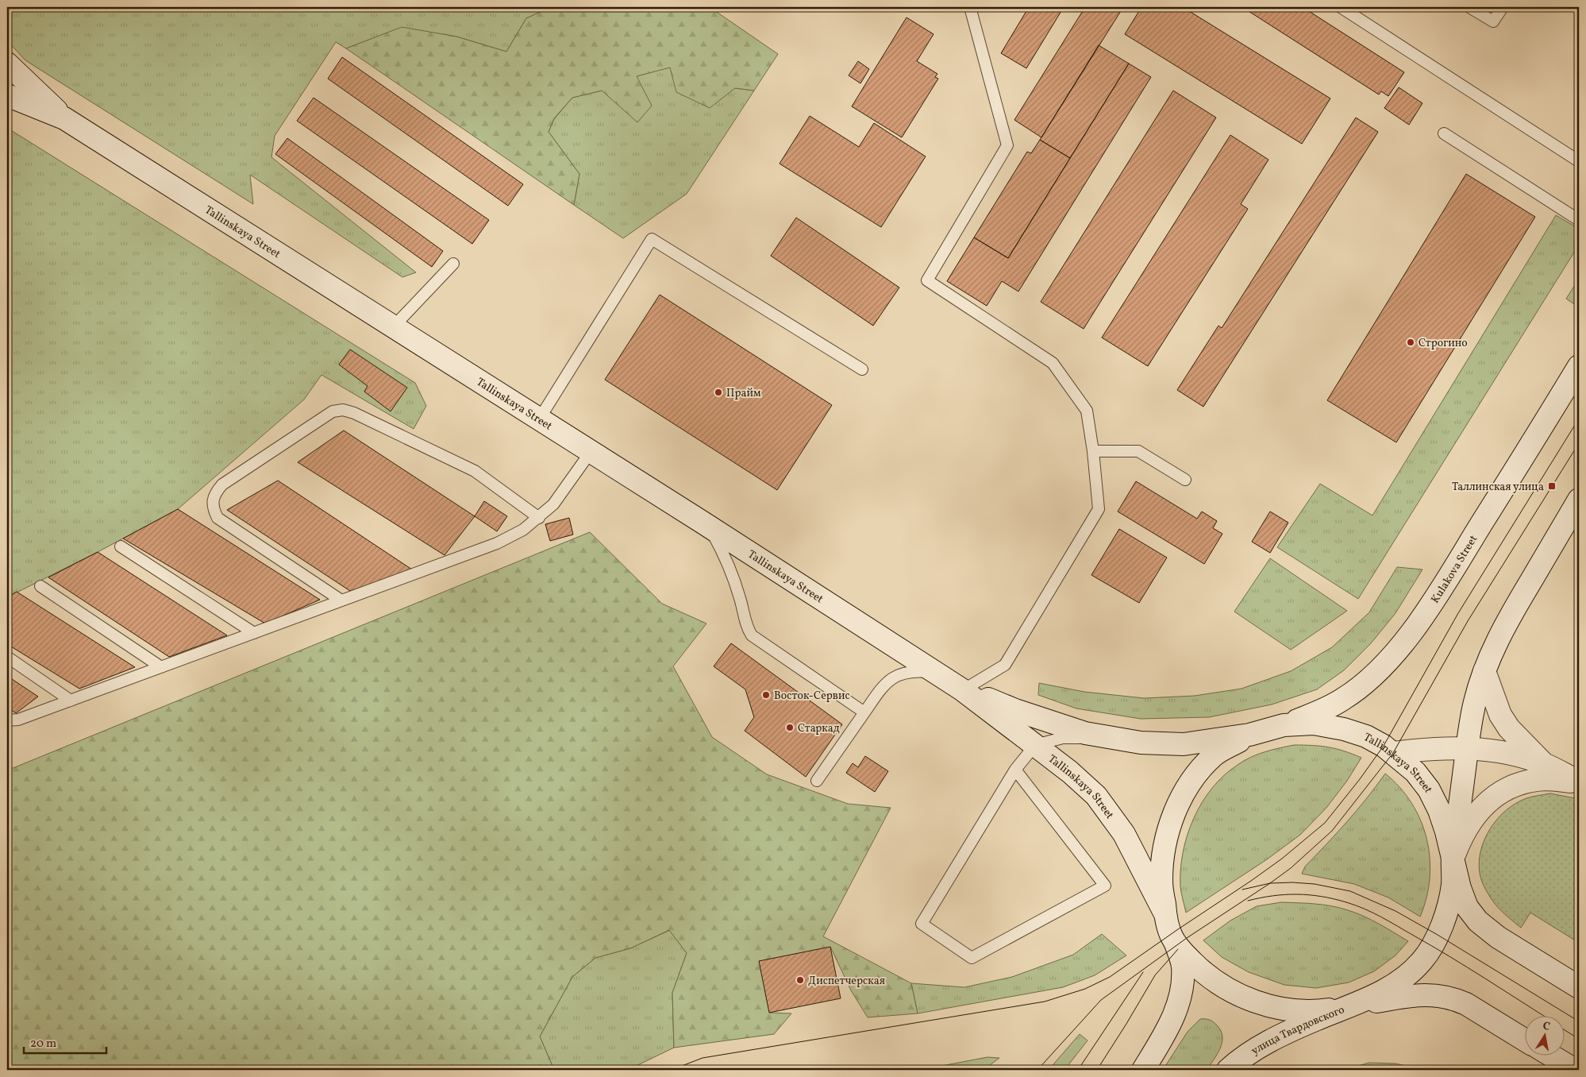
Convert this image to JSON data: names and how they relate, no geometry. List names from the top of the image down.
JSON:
{
  "streets": {
    "main road": ["Tallinskaya Street", "Kulakova Street", "улица Твардовского"]
  },
  "crossings": [
    ["Tallinskaya Street", "Kulakova Street"],
    ["Tallinskaya Street", "улица Твардовского"]
  ],
  "places": {
    "other": [
      "Строгино",
      "Прайм",
      "Восток-Сервис",
      "Старкад",
      "Диспетчерская"
    ],
    "transit": ["Таллинская улица"]
  },
  "scale_bar": "20 m",
  "north": "top"
}
